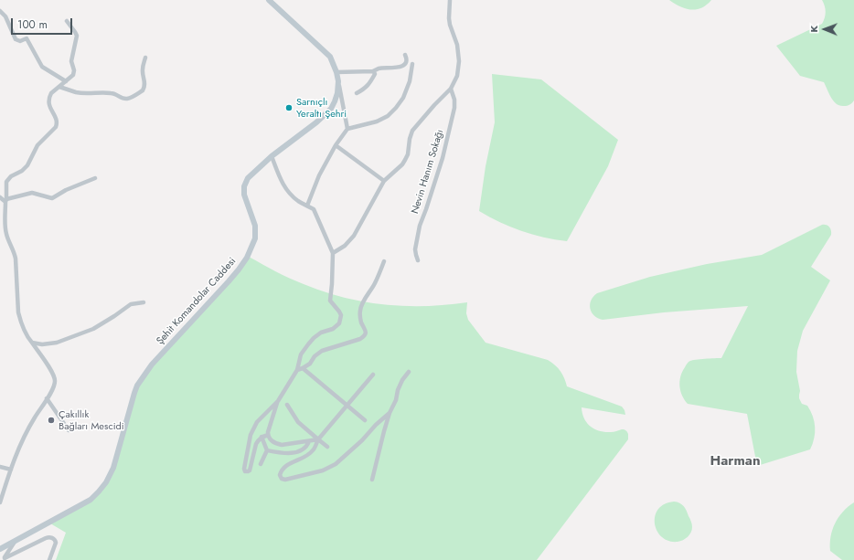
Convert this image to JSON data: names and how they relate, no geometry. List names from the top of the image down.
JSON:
{
  "streets": {
    "main road": ["Şehit Komandolar Caddesi"],
    "street": ["Nevin Hanım Sokağı"]
  },
  "districts": ["Harman"],
  "places": ["Sarnıçlı Yeraltı Şehri", "Çakıllık Bağları Mescidi"],
  "scale_bar": "100 m",
  "north": "left"
}
